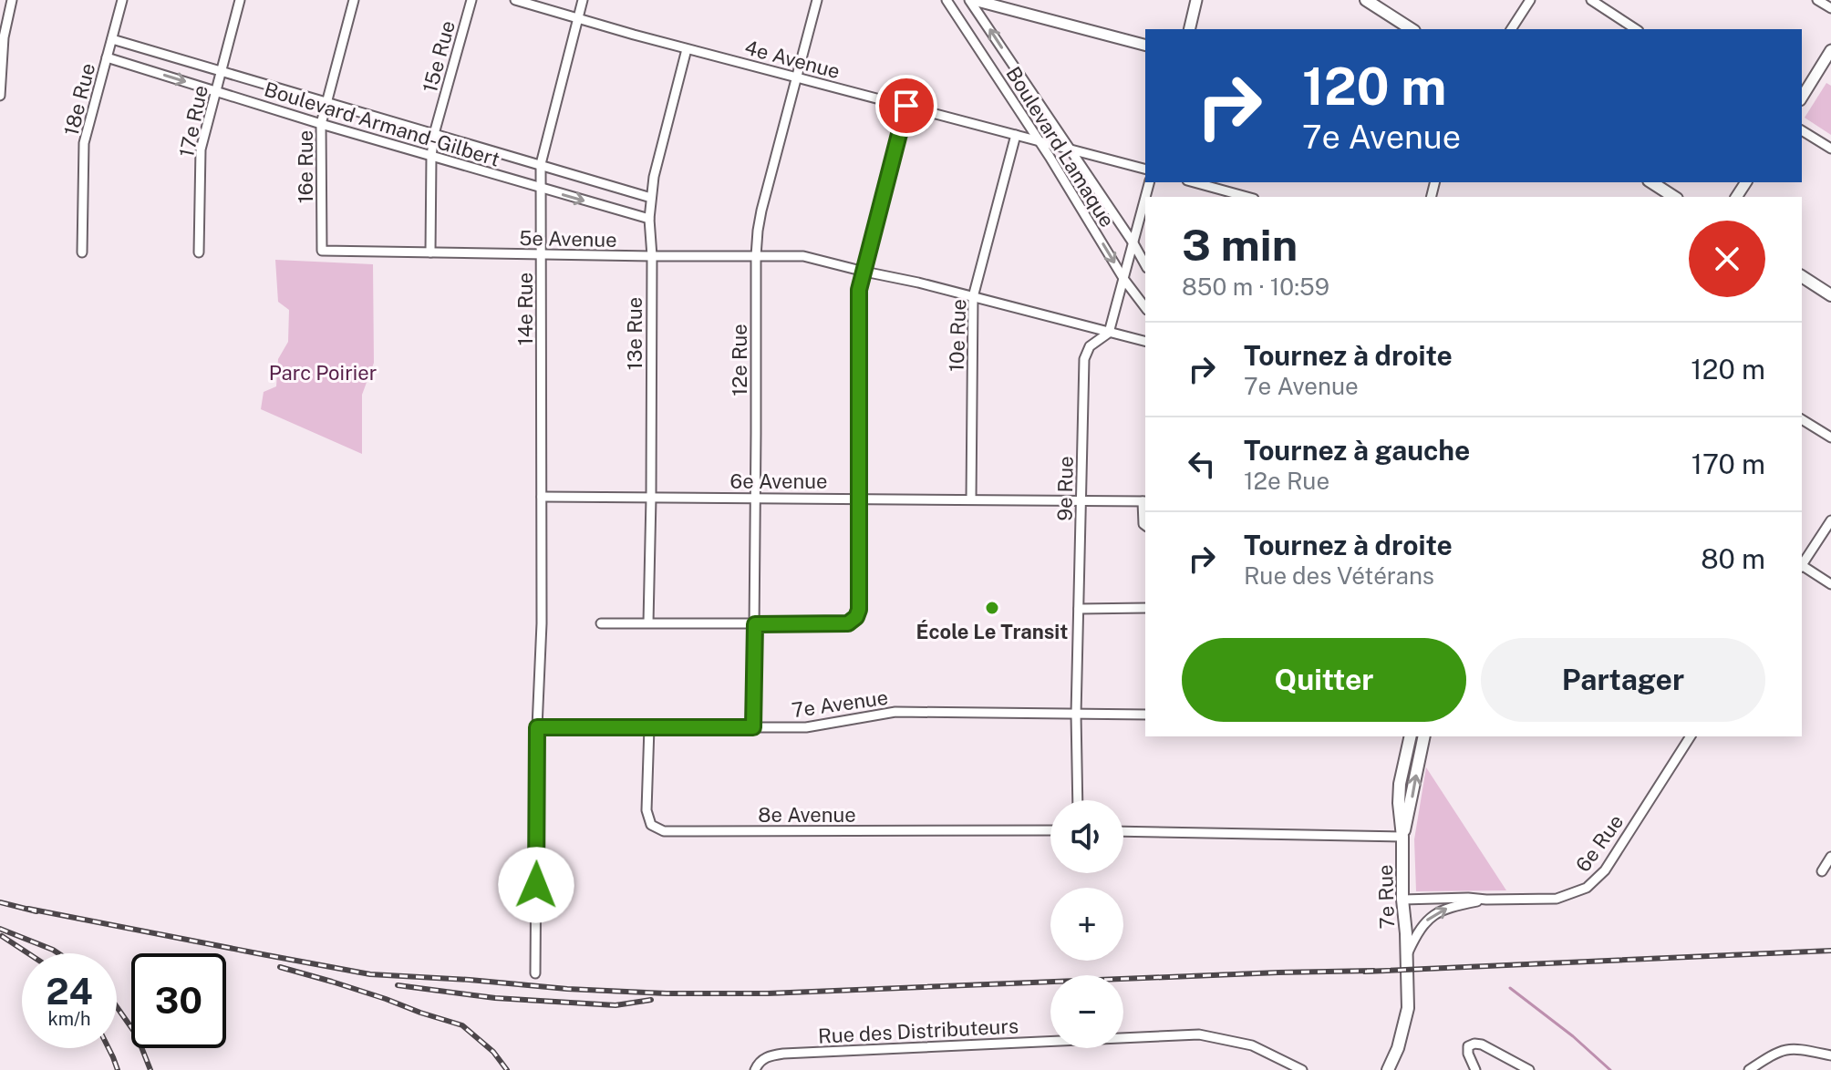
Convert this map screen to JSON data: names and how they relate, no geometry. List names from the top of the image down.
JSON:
{
  "streets": {
    "main road": ["7e Rue"],
    "street": [
      "15e Rue",
      "4e Avenue",
      "18e Rue",
      "17e Rue",
      "Boulevard Armand-Gilbert",
      "Boulevard Lamaque",
      "16e Rue",
      "5e Avenue",
      "14e Rue",
      "13e Rue",
      "10e Rue",
      "12e Rue",
      "6e Avenue",
      "9e Rue",
      "7e Avenue",
      "8e Avenue",
      "6e Rue",
      "Rue des Distributeurs"
    ]
  },
  "crossings": [
    ["15e Rue", "Boulevard Armand-Gilbert"],
    ["15e Rue", "5e Avenue"],
    ["4e Avenue", "Boulevard Lamaque"],
    ["4e Avenue", "14e Rue"],
    ["4e Avenue", "13e Rue"],
    ["4e Avenue", "10e Rue"],
    ["4e Avenue", "12e Rue"],
    ["18e Rue", "Boulevard Armand-Gilbert"],
    ["17e Rue", "Boulevard Armand-Gilbert"],
    ["Boulevard Armand-Gilbert", "16e Rue"],
    ["Boulevard Armand-Gilbert", "14e Rue"],
    ["Boulevard Armand-Gilbert", "13e Rue"],
    ["Boulevard Lamaque", "9e Rue"],
    ["16e Rue", "5e Avenue"],
    ["5e Avenue", "14e Rue"],
    ["5e Avenue", "13e Rue"],
    ["5e Avenue", "12e Rue"],
    ["14e Rue", "6e Avenue"],
    ["14e Rue", "7e Avenue"],
    ["13e Rue", "6e Avenue"],
    ["10e Rue", "6e Avenue"],
    ["12e Rue", "6e Avenue"],
    ["12e Rue", "7e Avenue"],
    ["6e Avenue", "9e Rue"],
    ["9e Rue", "7e Avenue"],
    ["7e Avenue", "8e Avenue"],
    ["6e Rue", "7e Rue"]
  ],
  "parks": ["Parc Poirier"],
  "places": ["École Le Transit"],
  "page": {
    "turn": ["120 m", "7e Avenue"],
    "heading": ["3 min", "850 m · 10:59"],
    "list": [
      {
        "name": "Tournez à droite",
        "note": "7e Avenue",
        "value": "120 m"
      },
      {
        "name": "Tournez à gauche",
        "note": "12e Rue",
        "value": "170 m"
      },
      {
        "name": "Tournez à droite",
        "note": "Rue des Vétérans",
        "value": "80 m"
      }
    ],
    "buttons": ["Quitter", "Partager"],
    "map_buttons": ["+", "−"],
    "speed": "24 km/h",
    "limit": "30"
  }
}
